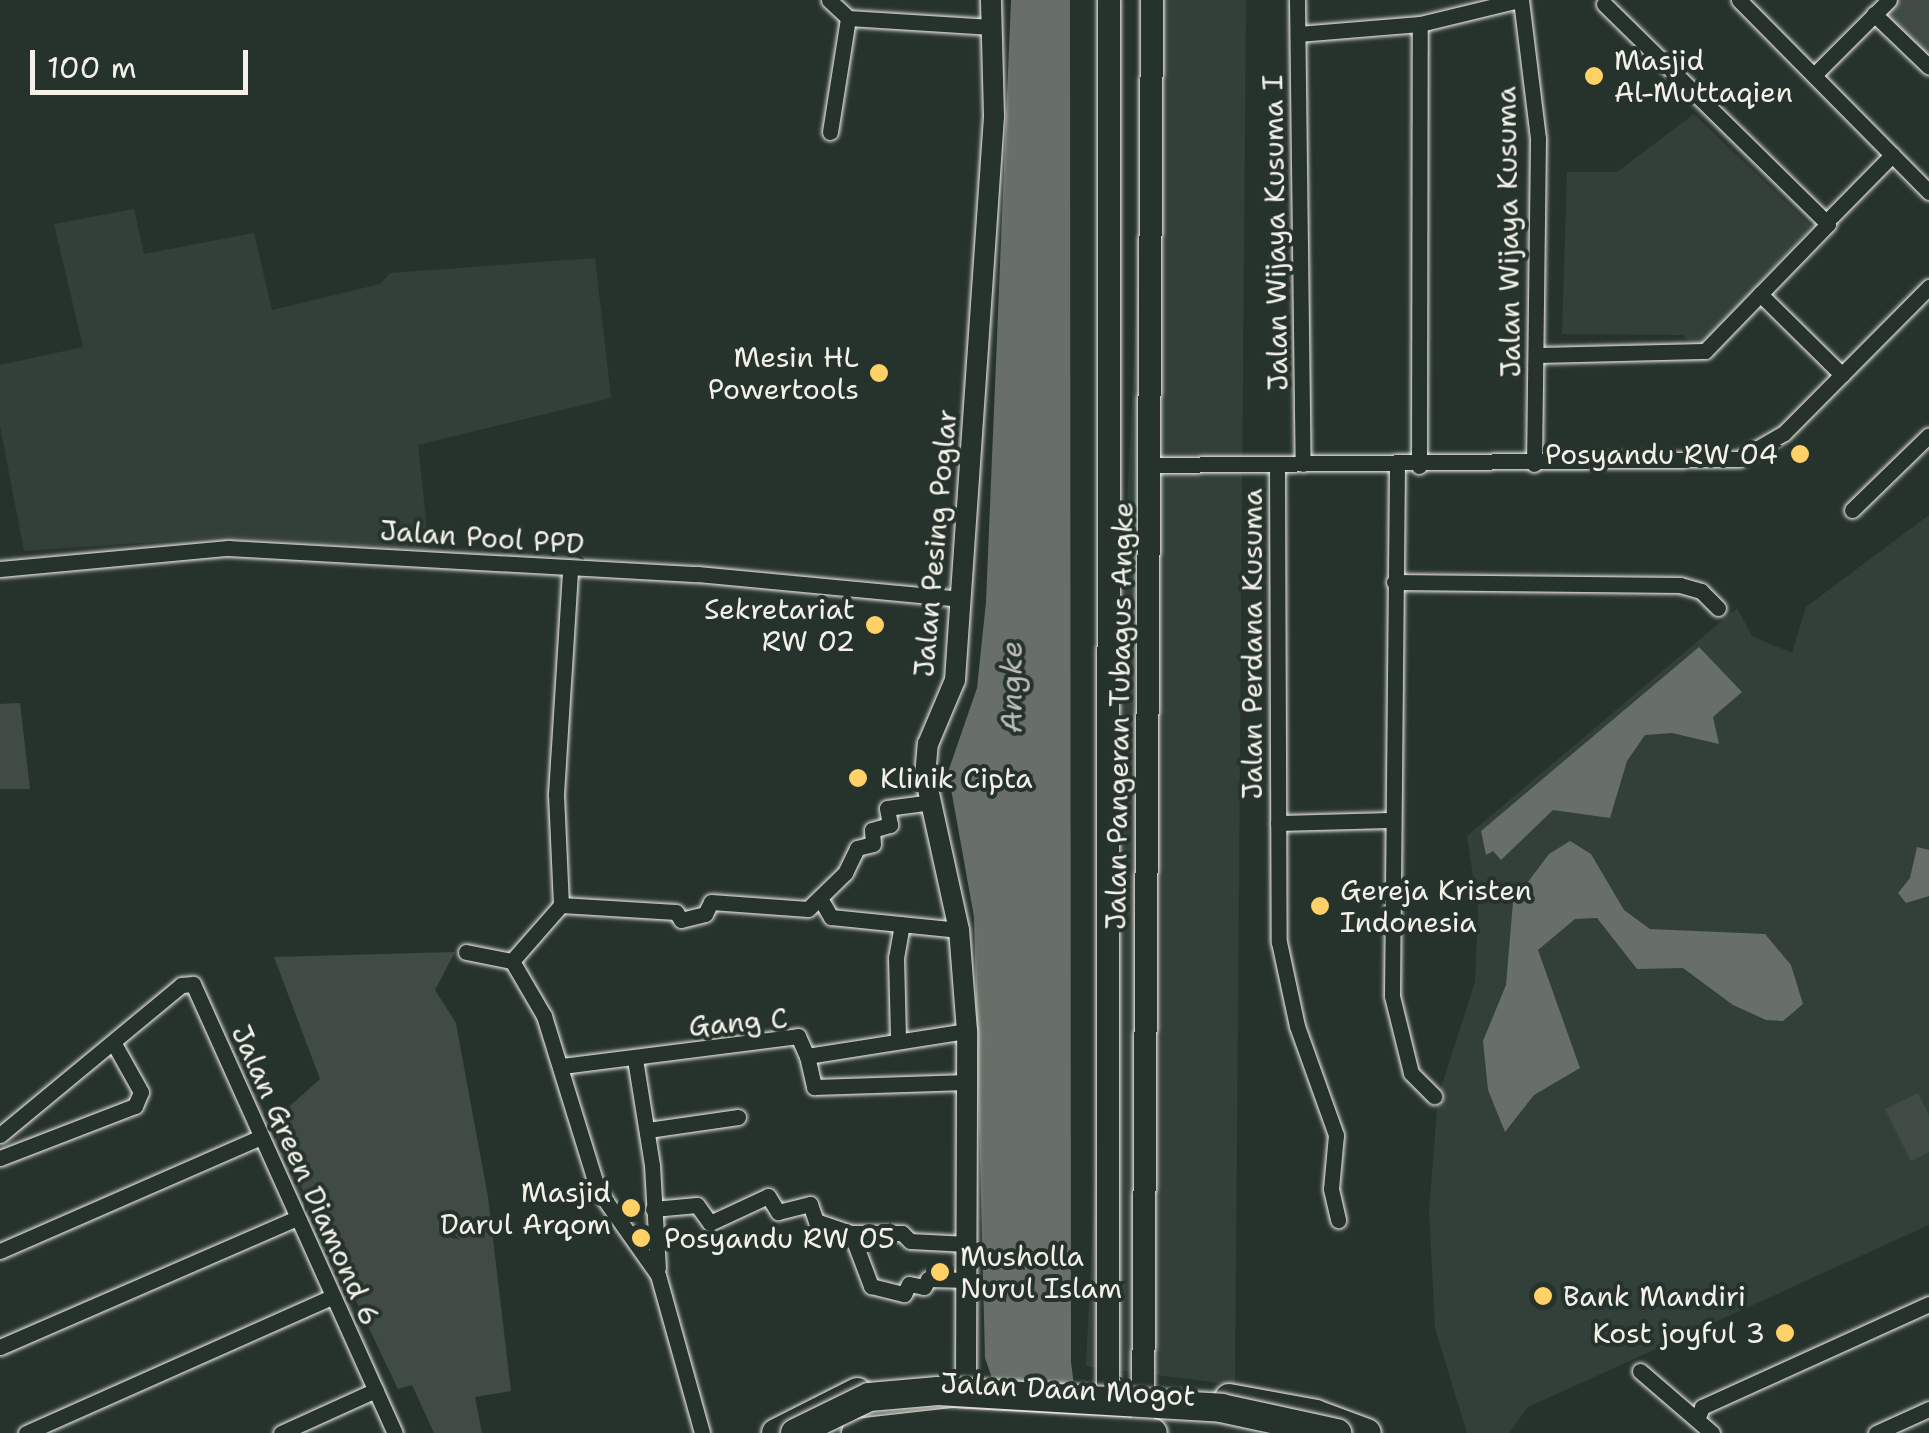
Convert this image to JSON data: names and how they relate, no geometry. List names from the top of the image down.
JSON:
{
  "streets": {
    "highway": ["Jalan Daan Mogot"],
    "main road": ["Jalan Pangeran Tubagus Angke"],
    "street": [
      "Jalan Wijaya Kusuma",
      "Jalan Wijaya Kusuma I",
      "Jalan Pool PPD",
      "Jalan Pesing Poglar",
      "Jalan Perdana Kusuma",
      "Gang C",
      "Jalan Green Diamond 6"
    ]
  },
  "crossings": [
    ["Jalan Wijaya Kusuma", "Jalan Perdana Kusuma"],
    ["Jalan Wijaya Kusuma I", "Jalan Perdana Kusuma"],
    ["Jalan Pool PPD", "Jalan Pesing Poglar"],
    ["Jalan Pesing Poglar", "Gang C"],
    ["Jalan Pesing Poglar", "Jalan Daan Mogot"],
    ["Jalan Perdana Kusuma", "Jalan Pangeran Tubagus Angke"],
    ["Jalan Pangeran Tubagus Angke", "Jalan Daan Mogot"]
  ],
  "water": ["Angke"],
  "places": [
    "Masjid Al-Muttaqien",
    "Mesin HL Powertools",
    "Posyandu RW 04",
    "Sekretariat RW 02",
    "Klinik Cipta",
    "Gereja Kristen Indonesia",
    "Masjid Darul Arqom",
    "Posyandu RW 05",
    "Musholla Nurul Islam",
    "Bank Mandiri",
    "Kost joyful 3"
  ],
  "scale_bar": "100 m"
}
